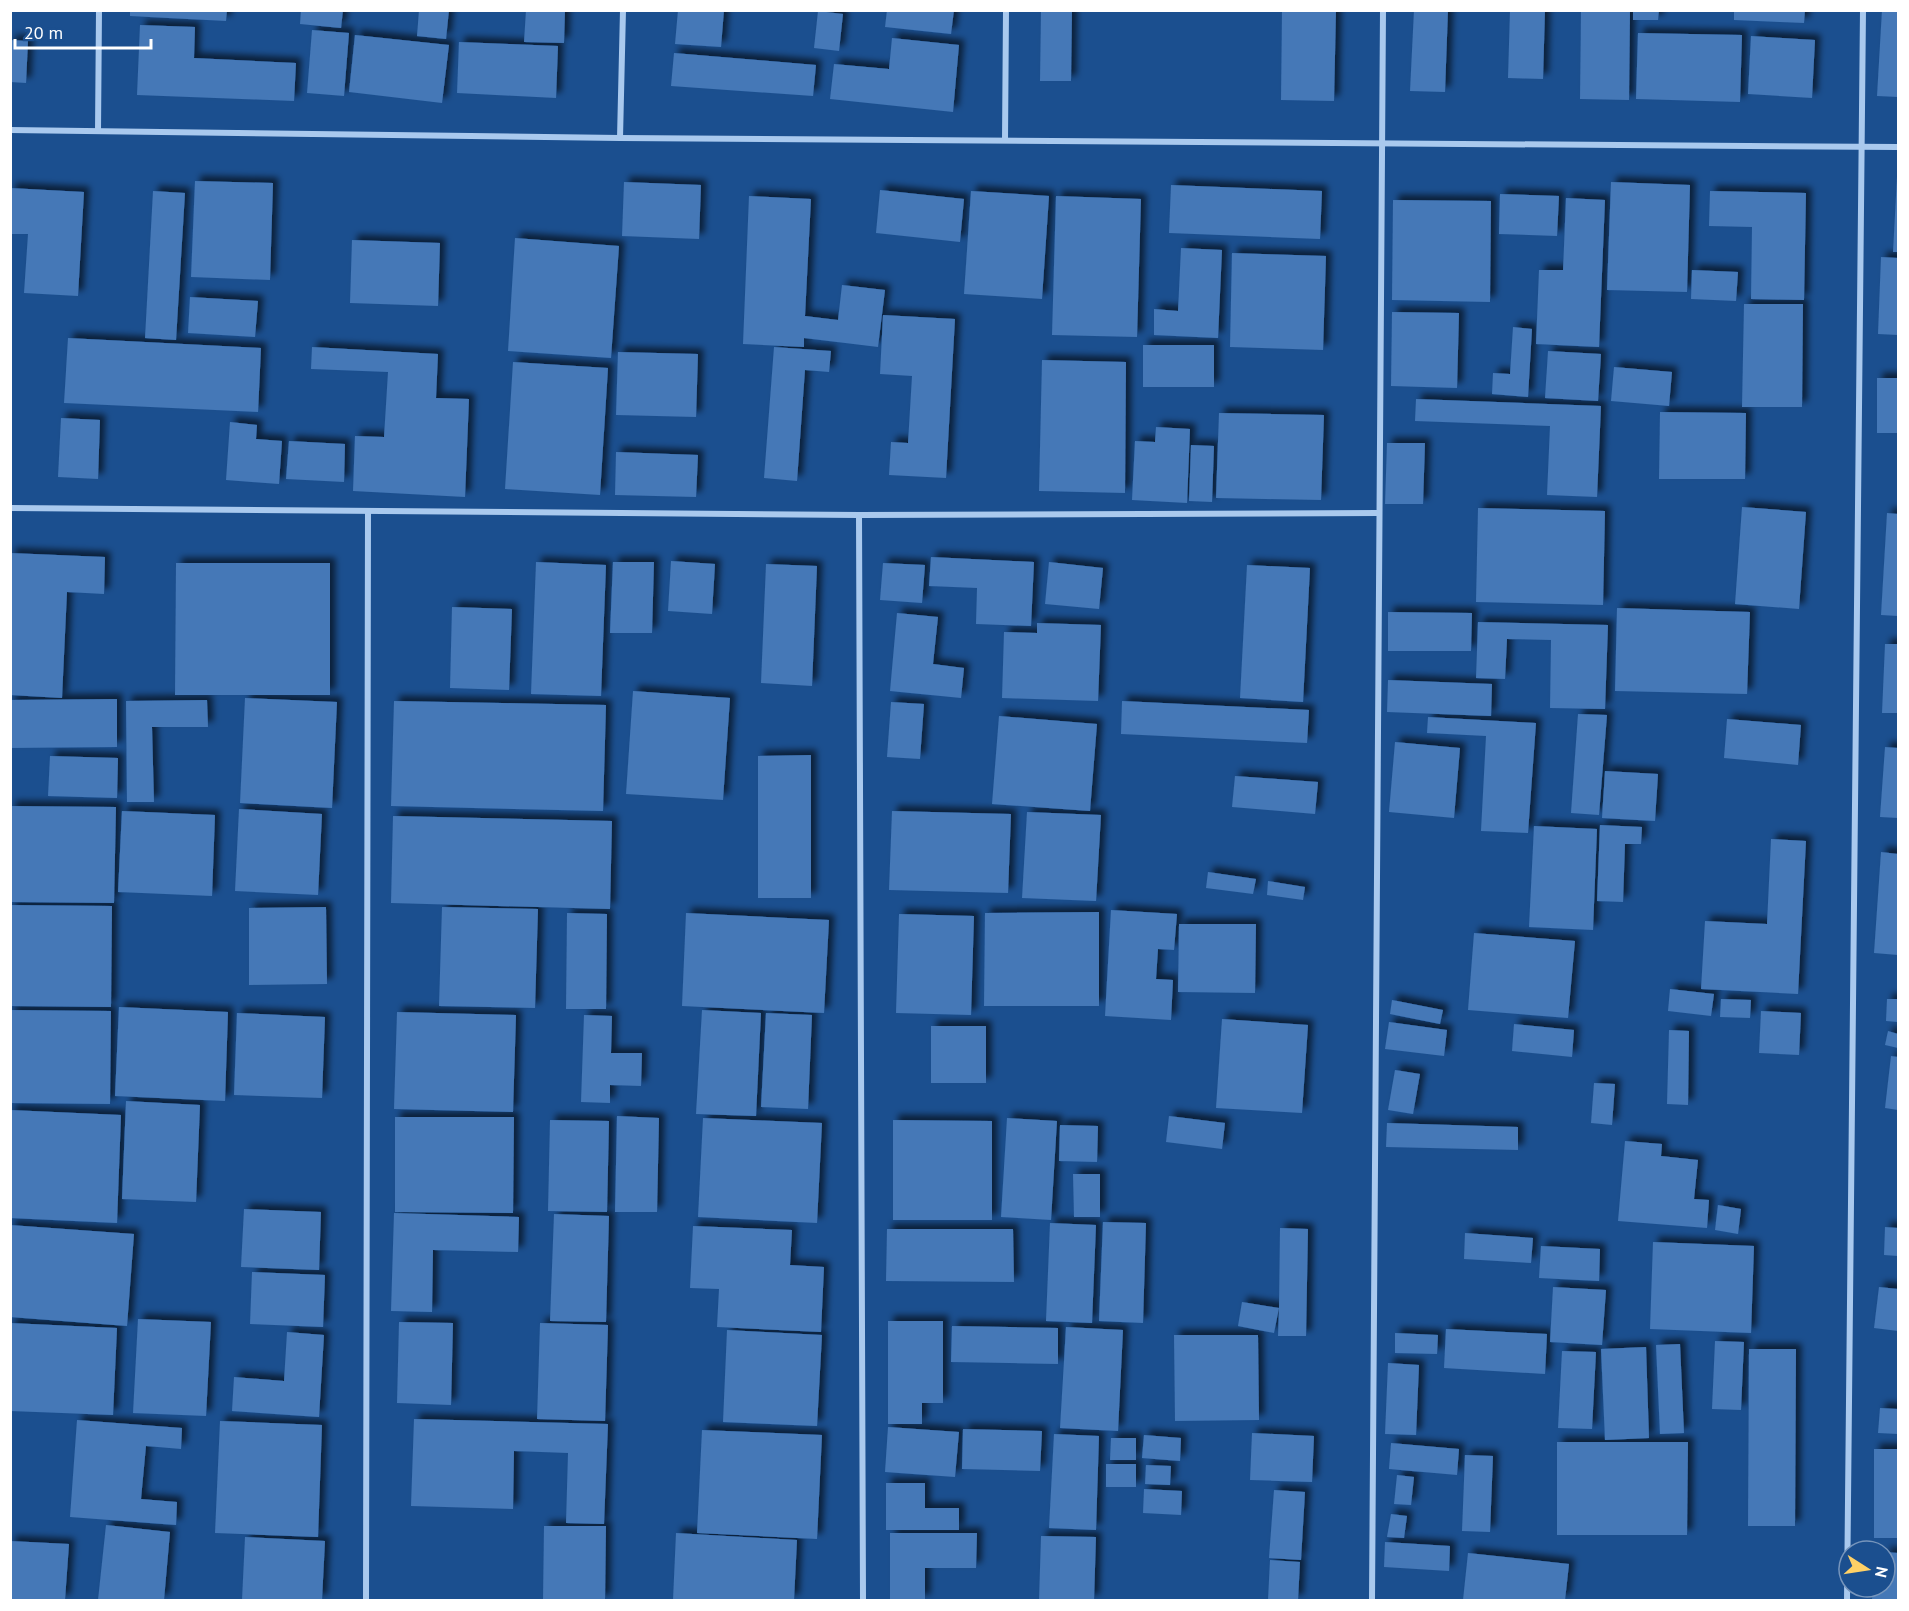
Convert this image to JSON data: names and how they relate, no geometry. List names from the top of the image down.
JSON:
{
  "scale_bar": "20 m",
  "north": "right"
}
